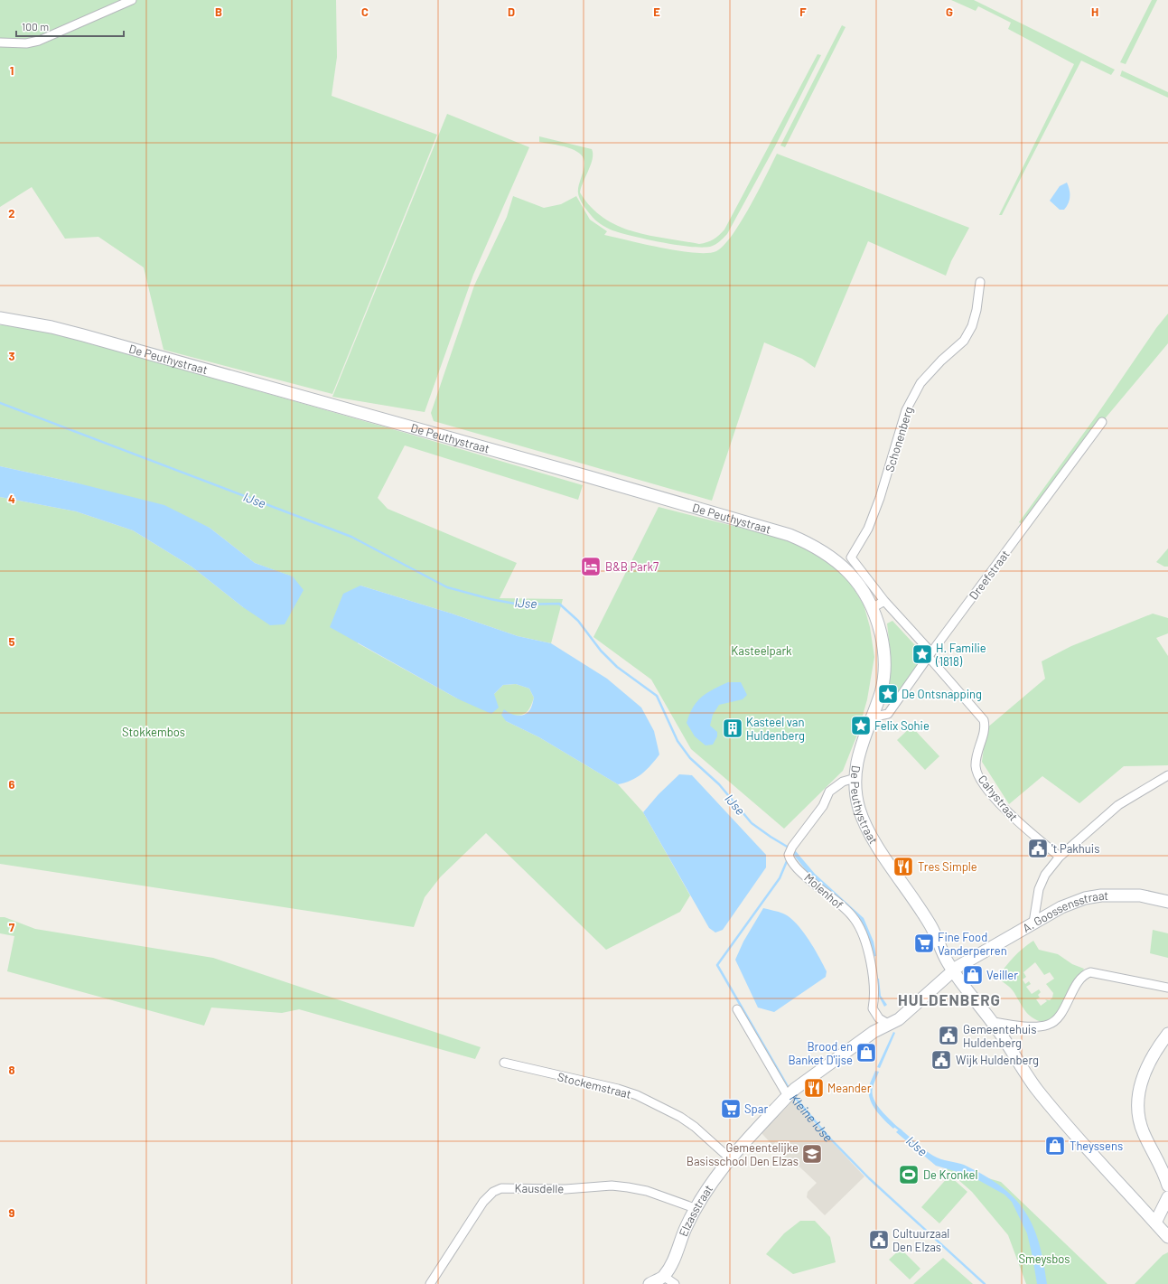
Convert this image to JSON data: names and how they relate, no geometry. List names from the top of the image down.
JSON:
{
  "streets": {
    "main road": ["De Peuthystraat", "A. Goossensstraat", "Elzasstraat"],
    "street": [
      "Schonenberg",
      "Dreefstraat",
      "Cahystraat",
      "Molenhof",
      "Stockemstraat",
      "Kausdelle"
    ]
  },
  "crossings": [
    ["De Peuthystraat", "Dreefstraat"],
    ["De Peuthystraat", "Molenhof"],
    ["De Peuthystraat", "A. Goossensstraat"],
    ["Dreefstraat", "Cahystraat"],
    ["Molenhof", "A. Goossensstraat"],
    ["Molenhof", "Elzasstraat"],
    ["A. Goossensstraat", "Elzasstraat"],
    ["Stockemstraat", "Elzasstraat"],
    ["Kausdelle", "Elzasstraat"]
  ],
  "districts": ["HULDENBERG"],
  "water": ["IJse", "Kleine IJse"],
  "parks": ["Kasteelpark", "Stokkembos", "Smeysbos"],
  "places": {
    "hotel": ["B&B Park7"],
    "place": ["H. Familie (1818)", "De Ontsnapping", "Felix Sohie"],
    "building": ["Kasteel van Huldenberg"],
    "public building": [
      "'t Pakhuis",
      "Gemeentehuis Huldenberg",
      "Wijk Huldenberg",
      "Cultuurzaal Den Elzas"
    ],
    "restaurant": ["Tres Simple", "Meander"],
    "supermarket": ["Fine Food Vanderperren", "Spar"],
    "shop": ["Veiller", "Brood en Banket D'ijse", "Theyssens"],
    "school or university": ["Gemeentelijke Basisschool Den Elzas"],
    "sports": ["De Kronkel"]
  },
  "scale_bar": "100 m",
  "grid": {
    "columns": [
      "B",
      "C",
      "D",
      "E",
      "F",
      "G",
      "H"
    ],
    "rows": [
      "1",
      "2",
      "3",
      "4",
      "5",
      "6",
      "7",
      "8",
      "9"
    ]
  }
}
